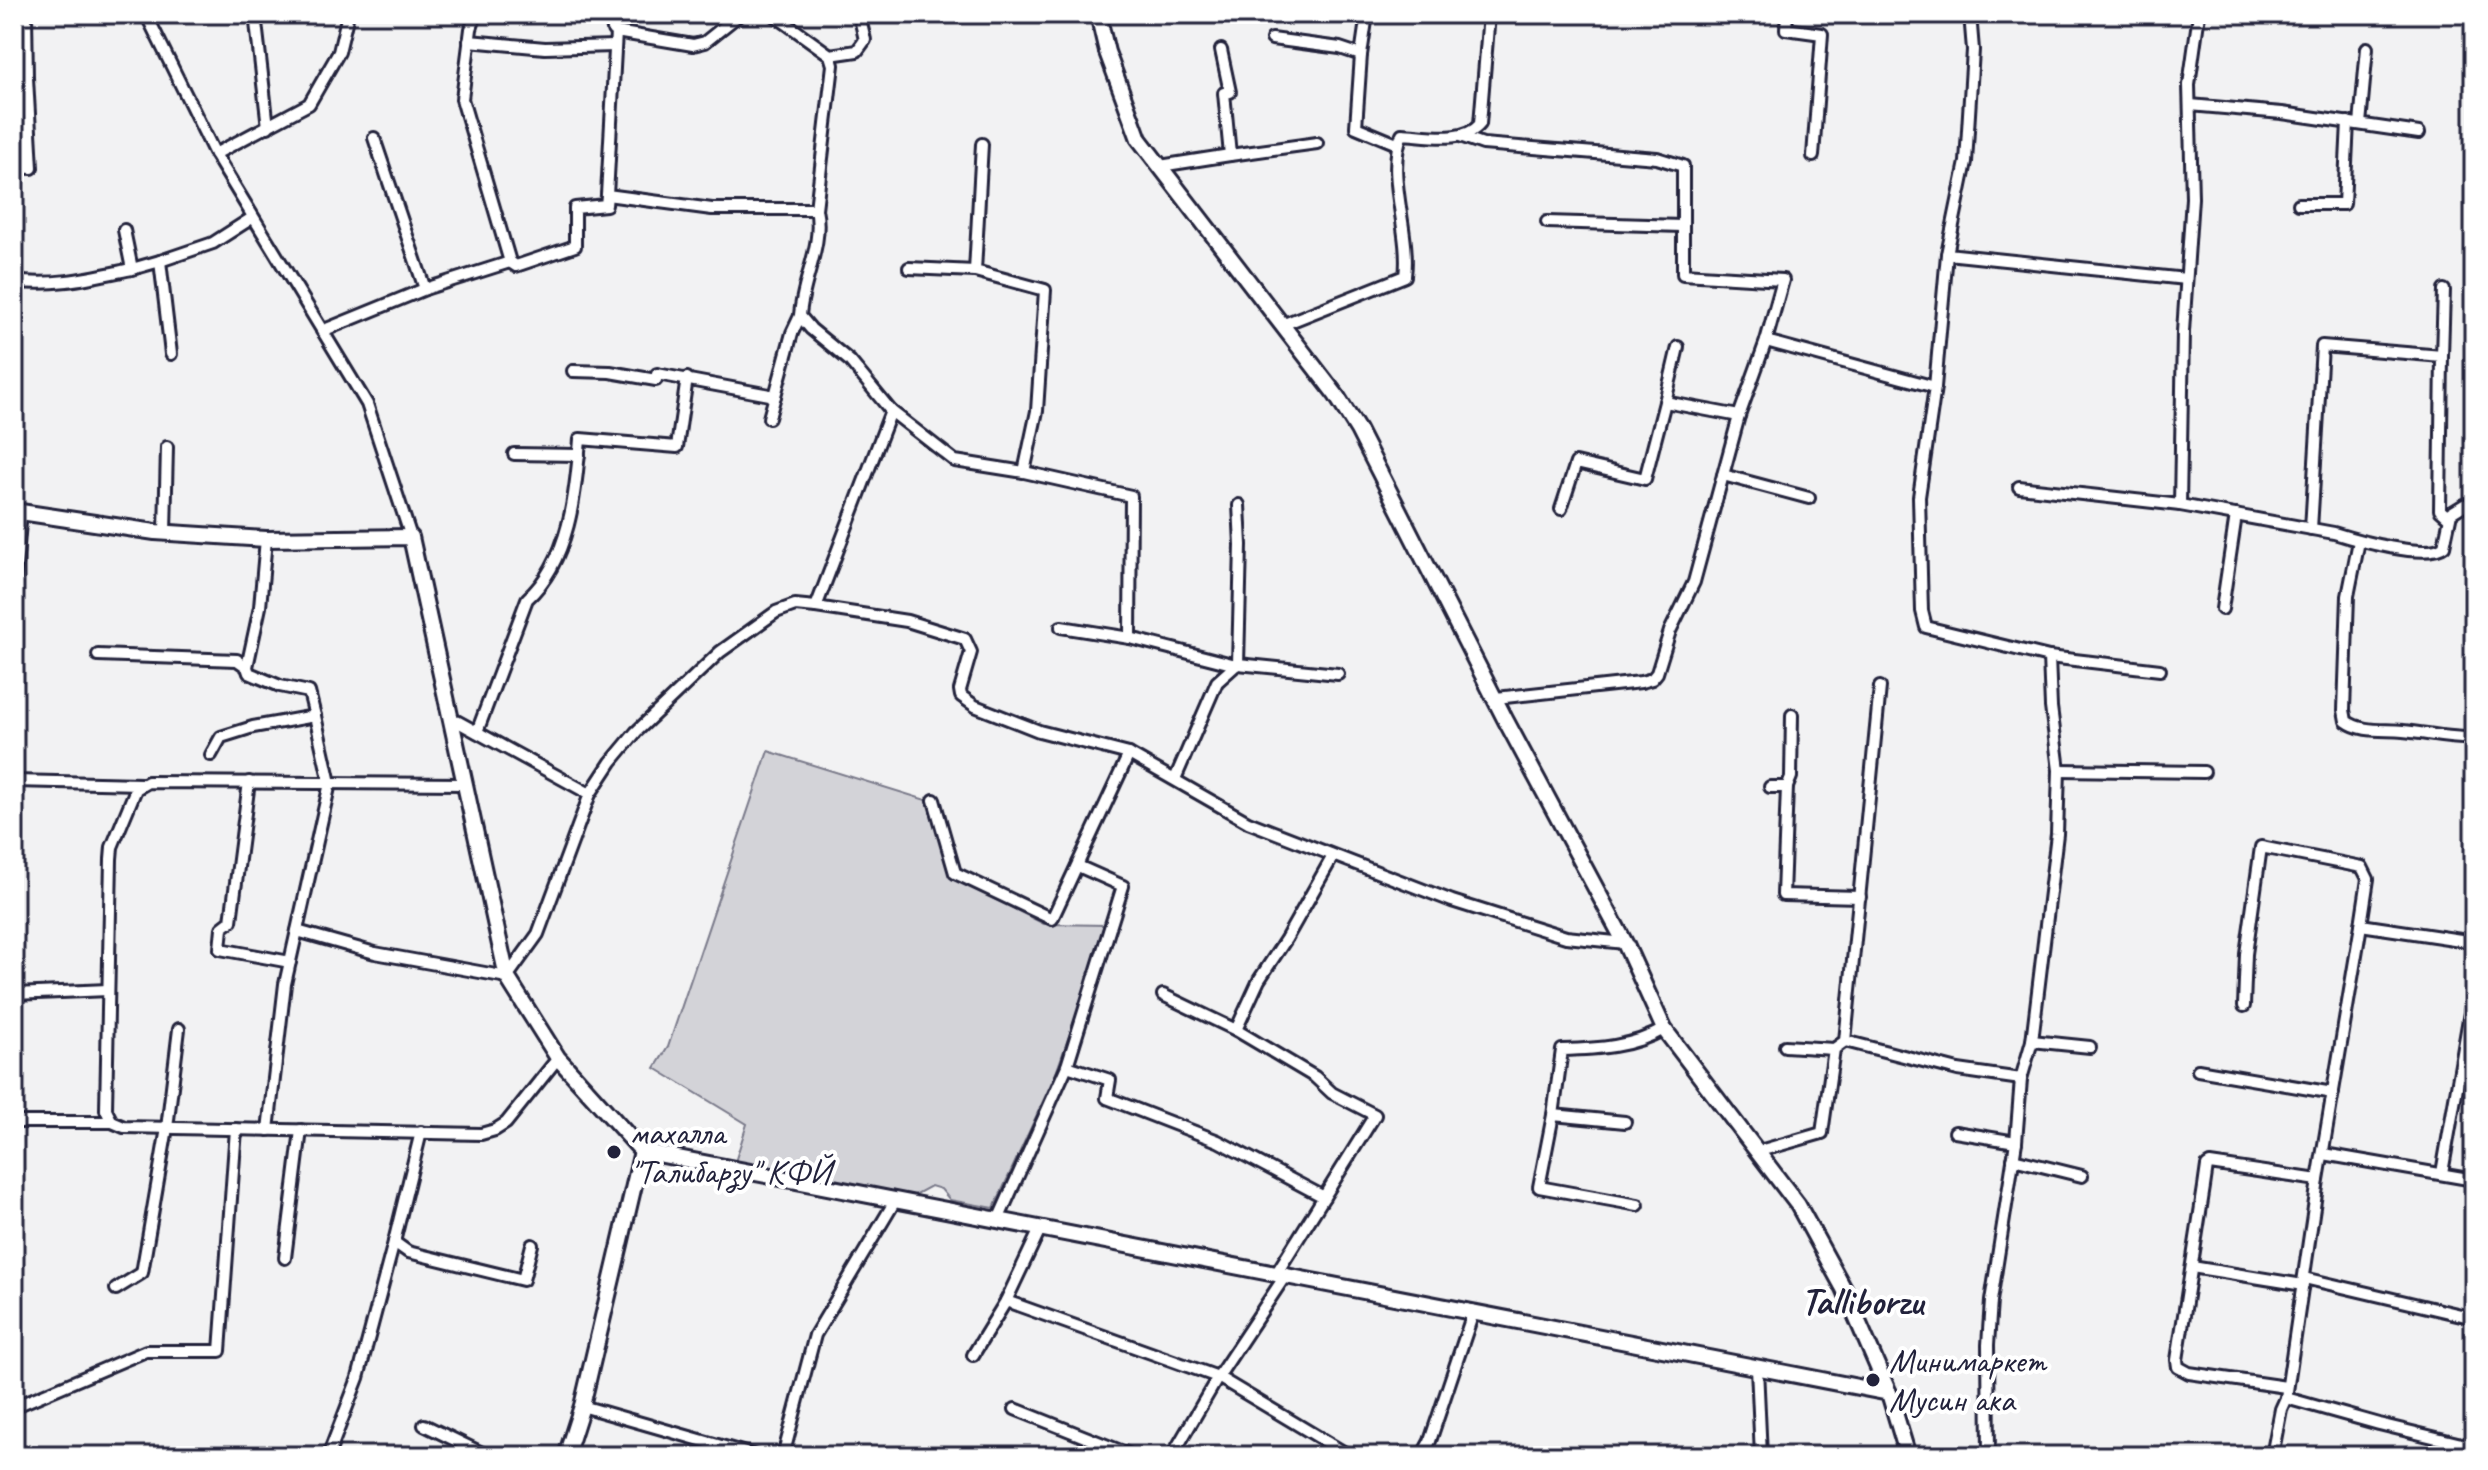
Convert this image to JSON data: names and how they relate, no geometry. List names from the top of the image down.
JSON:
{
  "districts": ["Talliborzu"],
  "places": ["махалла \"Талибарзу\" КФЙ", "Минимаркет Мусин ака"]
}
